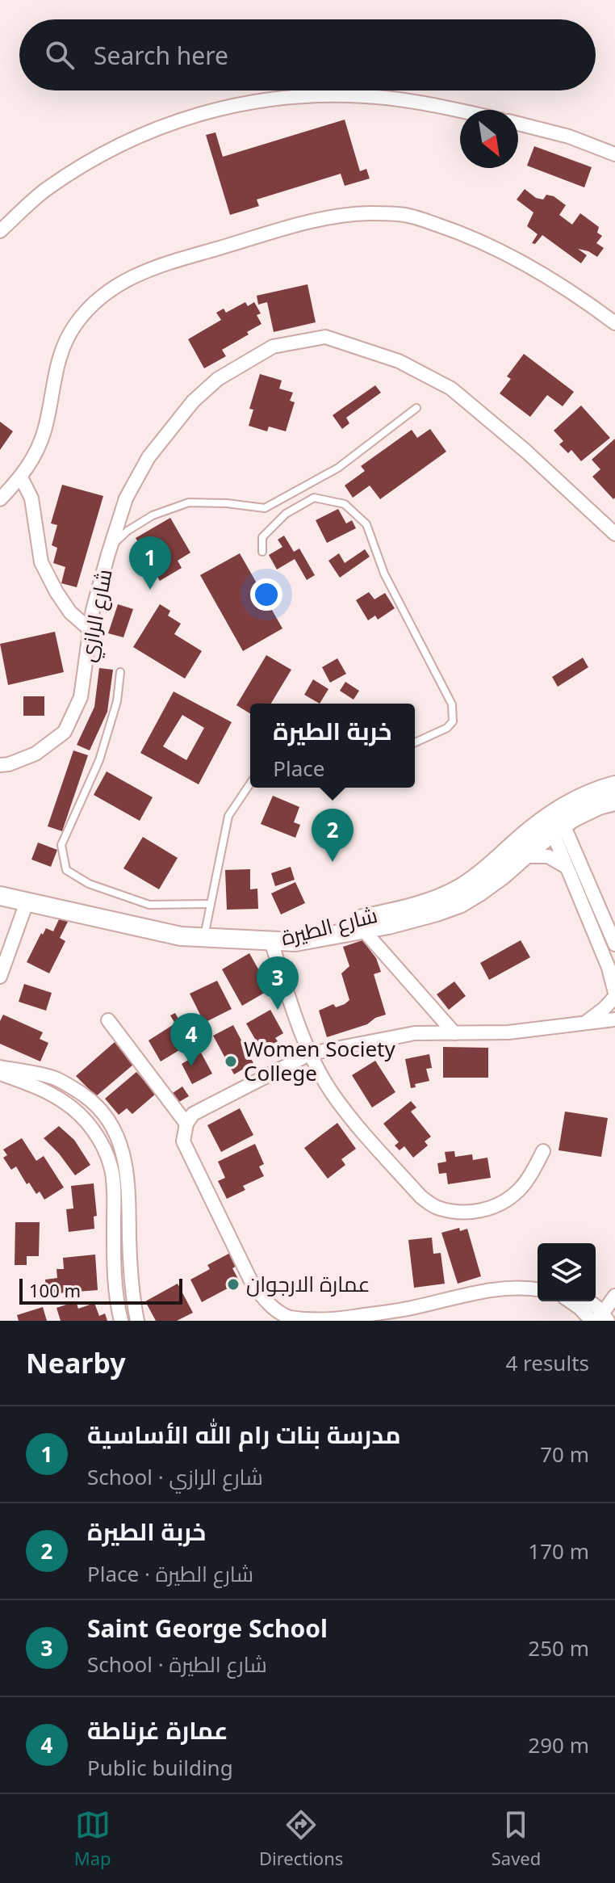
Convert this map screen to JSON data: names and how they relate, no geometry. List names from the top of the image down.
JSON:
{
  "streets": {
    "main road": ["شارع الطيرة"],
    "street": ["شارع الرازي"]
  },
  "places": ["Women Society College", "عمارة الارجوان"],
  "scale_bar": "100 m",
  "north": "bottom right",
  "page": {
    "search": "Search here",
    "pins": [
      "1",
      "2",
      "3",
      "4"
    ],
    "popup": ["خربة الطيرة", "Place"],
    "scale": "100 m",
    "heading": ["Nearby", "4 results"],
    "list": [
      {
        "mark": "1",
        "name": "مدرسة بنات رام الله الأساسية",
        "note": "School · شارع الرازي",
        "value": "70 m"
      },
      {
        "mark": "2",
        "name": "خربة الطيرة",
        "note": "Place · شارع الطيرة",
        "value": "170 m"
      },
      {
        "mark": "3",
        "name": "Saint George School",
        "note": "School · شارع الطيرة",
        "value": "250 m"
      },
      {
        "mark": "4",
        "name": "عمارة غرناطة",
        "note": "Public building",
        "value": "290 m"
      }
    ],
    "nav": ["Map", "Directions", "Saved"]
  }
}
